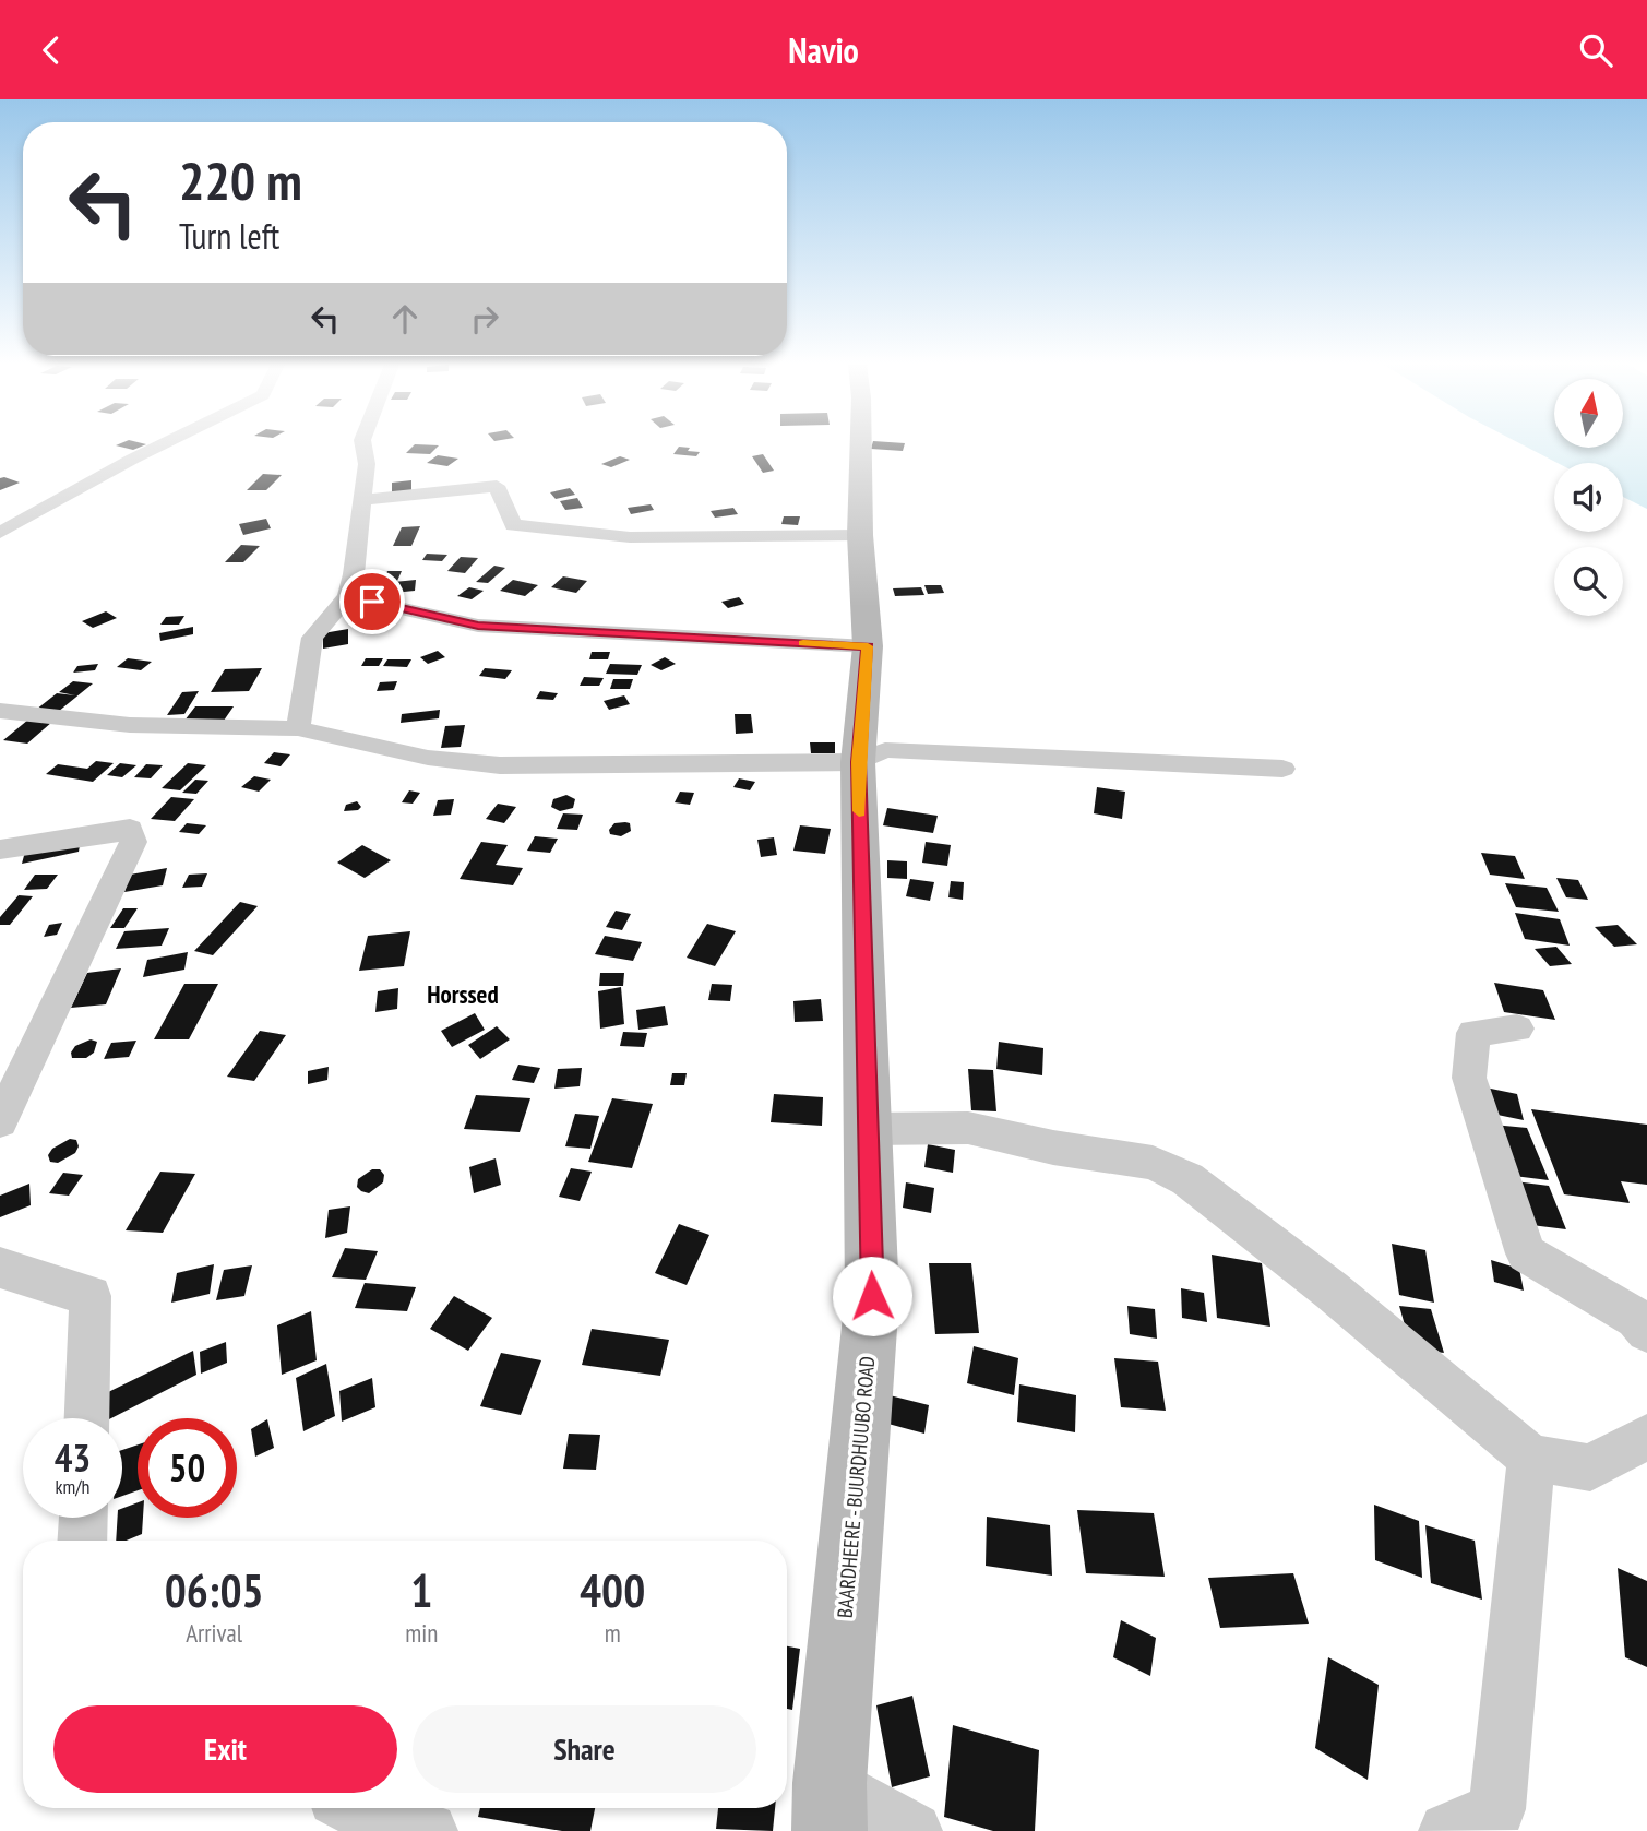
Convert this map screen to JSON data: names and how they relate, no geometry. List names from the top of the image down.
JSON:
{
  "streets": {
    "main road": ["BAARDHEERE - BUURDHUUBO ROAD"]
  },
  "districts": ["Horssed"],
  "north": "top",
  "page": {
    "header": "Navio",
    "turn": ["220 m", "Turn left"],
    "speed": "43 km/h",
    "limit": "50",
    "eta": [
      "06:05",
      "Arrival",
      "1",
      "min",
      "400",
      "m"
    ],
    "buttons": ["Exit", "Share"]
  }
}
